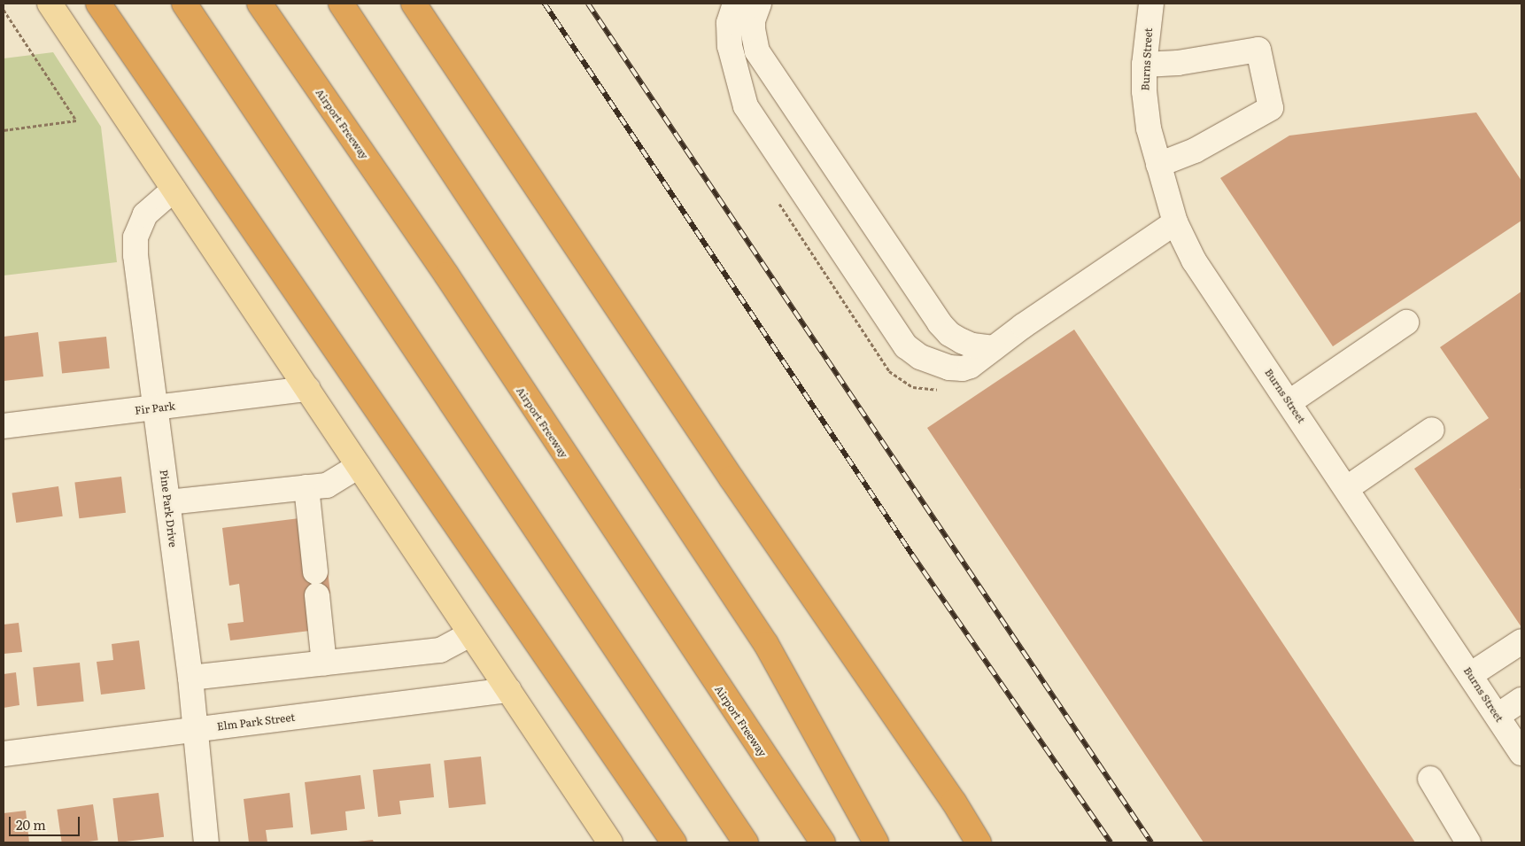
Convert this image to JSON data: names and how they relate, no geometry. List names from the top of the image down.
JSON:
{
  "streets": {
    "highway": ["Airport Freeway"],
    "street": [
      "Burns Street",
      "Fir Park",
      "Pine Park Drive",
      "Elm Park Street"
    ]
  },
  "crossings": [
    ["Fir Park", "Pine Park Drive"],
    ["Pine Park Drive", "Elm Park Street"]
  ],
  "scale_bar": "20 m"
}
